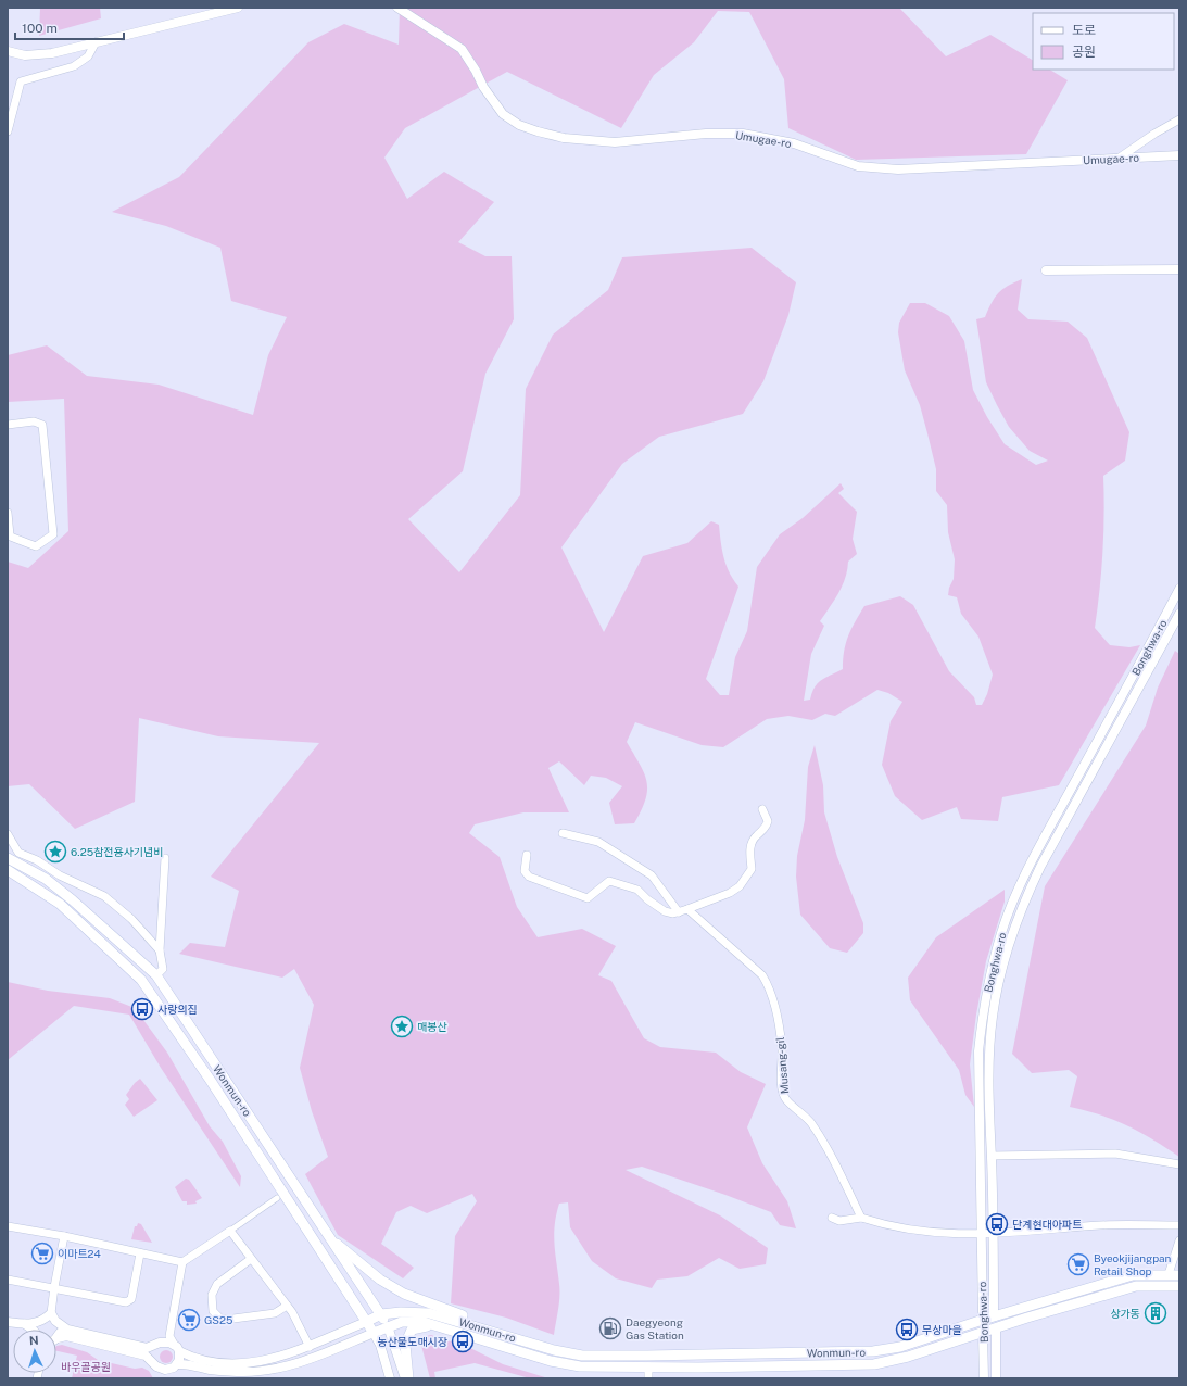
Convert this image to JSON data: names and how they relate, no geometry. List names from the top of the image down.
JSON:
{
  "streets": {
    "main road": ["Bonghwa-ro", "Wonmun-ro"],
    "street": ["Umugae-ro", "Musang-gil"]
  },
  "crossings": [
    ["Bonghwa-ro", "Wonmun-ro"]
  ],
  "parks": ["바우골공원"],
  "places": {
    "place": ["6.25참전용사기념비", "매봉산"],
    "bus stop": [
      "사랑의집",
      "단계현대아파트",
      "무상마을",
      "농산물도매시장"
    ],
    "supermarket": ["이마트24", "Byeokjijangpan Retail Shop", "GS25"],
    "building": ["상가동"],
    "fuel station": ["Daegyeong Gas Station"]
  },
  "legend": ["도로", "공원"],
  "scale_bar": "100 m",
  "north": "top"
}
